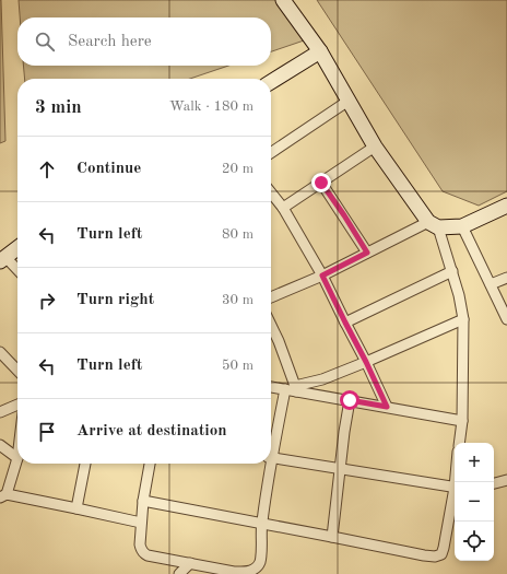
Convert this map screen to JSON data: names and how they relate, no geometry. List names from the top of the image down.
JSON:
{
  "page": {
    "search": "Search here",
    "heading": ["3 min", "Walk · 180 m"],
    "list": [
      ["Continue", "20 m"],
      ["Turn left", "80 m"],
      ["Turn right", "30 m"],
      ["Turn left", "50 m"],
      "Arrive at destination"
    ],
    "map_buttons": ["+", "−"]
  }
}
